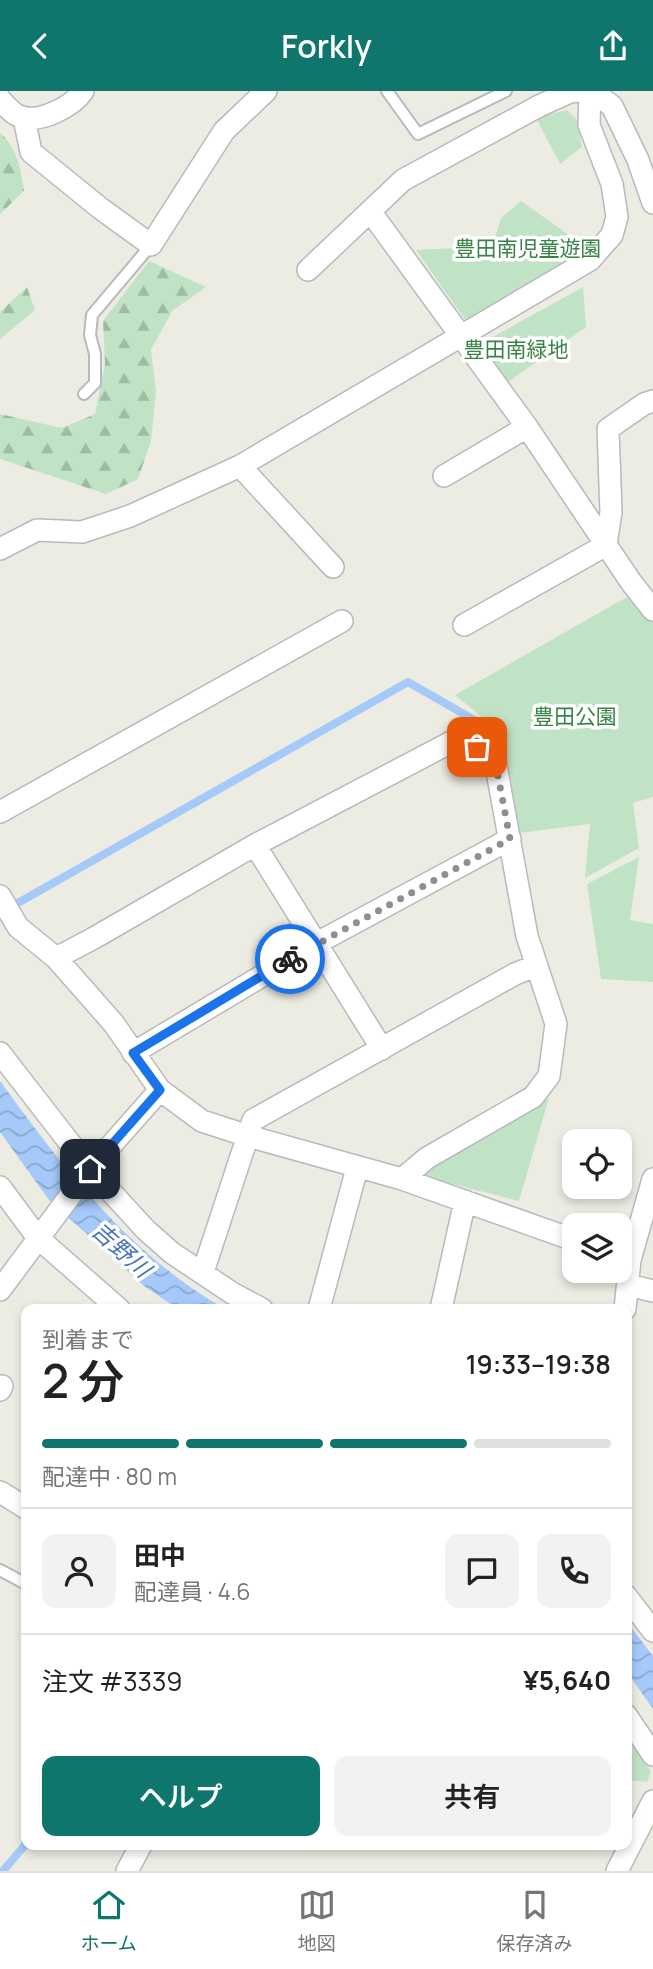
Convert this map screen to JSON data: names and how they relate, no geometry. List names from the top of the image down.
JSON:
{
  "water": ["吉野川"],
  "parks": ["豊田南児童遊園", "豊田南緑地", "豊田公園"],
  "page": {
    "header": "Forkly",
    "heading": ["2 分", "到着まで", "19:33–19:38"],
    "panel": [
      "田中",
      "配達員 · 4.6",
      "注文 #3339",
      "¥5,640"
    ],
    "bar": "配達中 · 80 m",
    "buttons": ["ヘルプ", "共有"],
    "tabs": ["ホーム", "地図", "保存済み"]
  }
}
